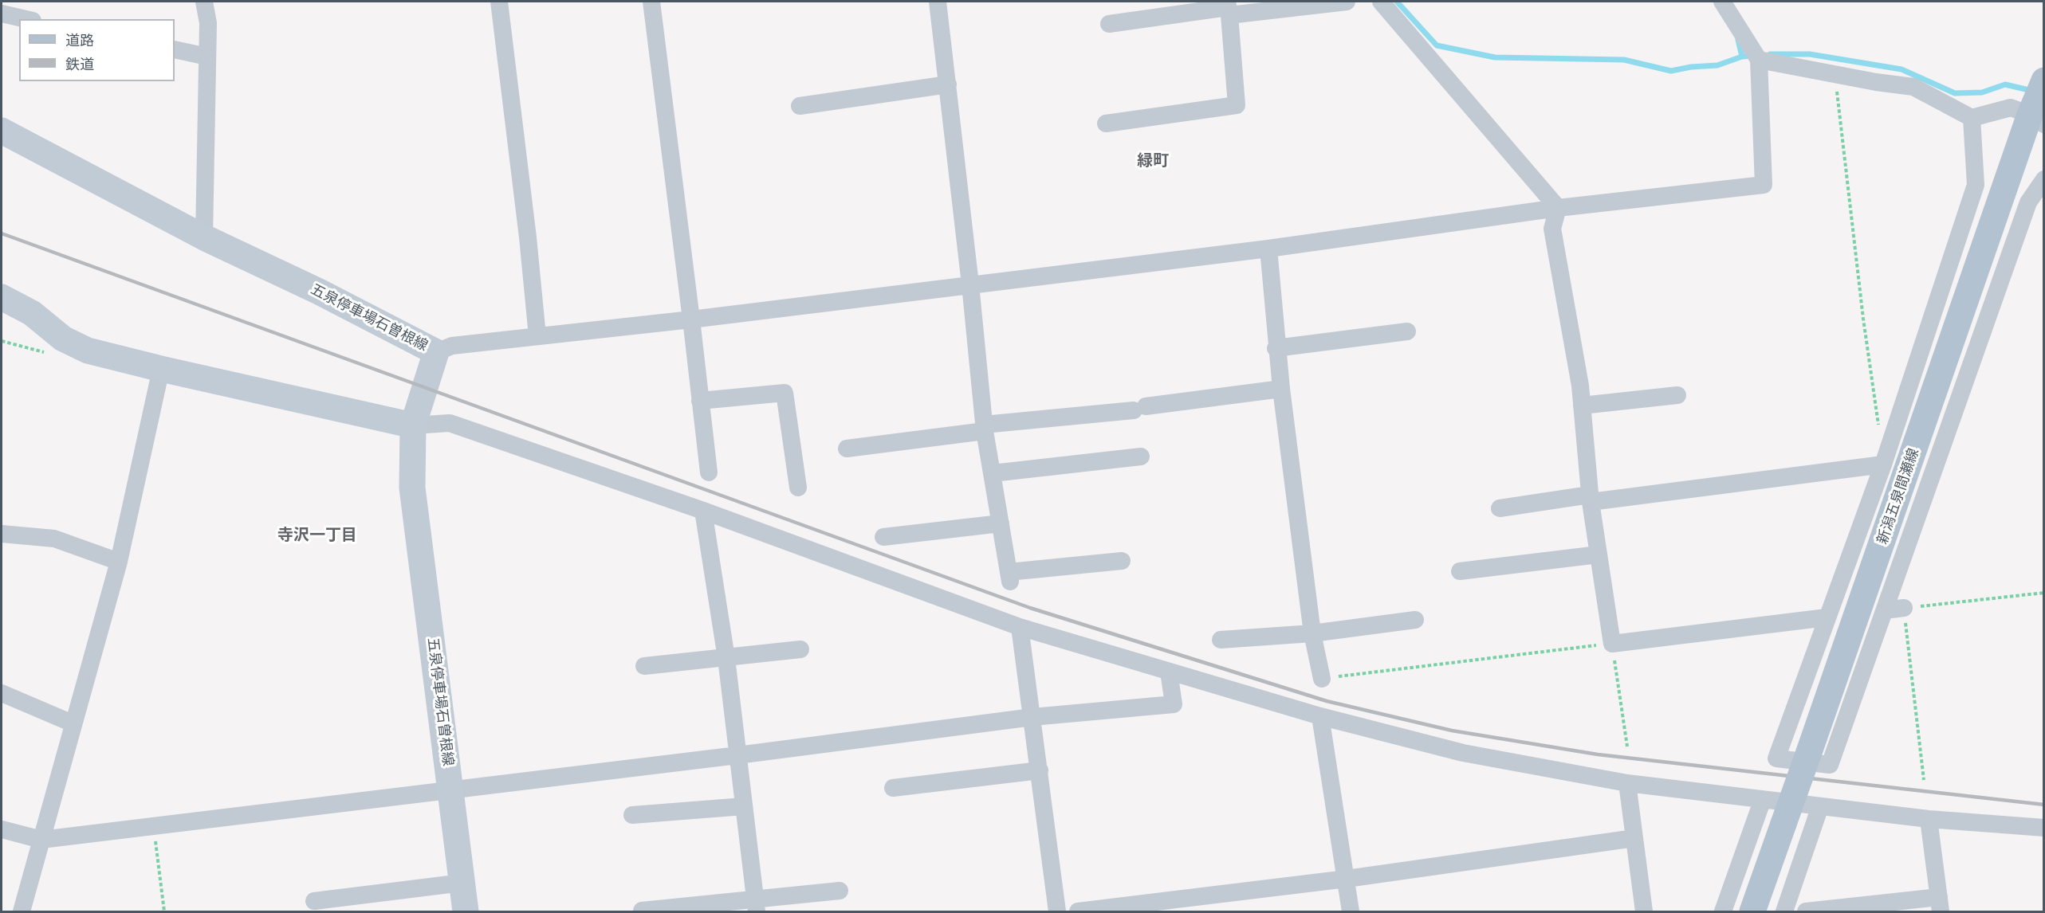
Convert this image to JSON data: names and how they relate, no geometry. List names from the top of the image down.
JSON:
{
  "streets": {
    "main road": ["五泉停車場石曽根線", "新潟五泉間瀬線"]
  },
  "districts": ["緑町", "寺沢一丁目"],
  "legend": ["道路", "鉄道"]
}
